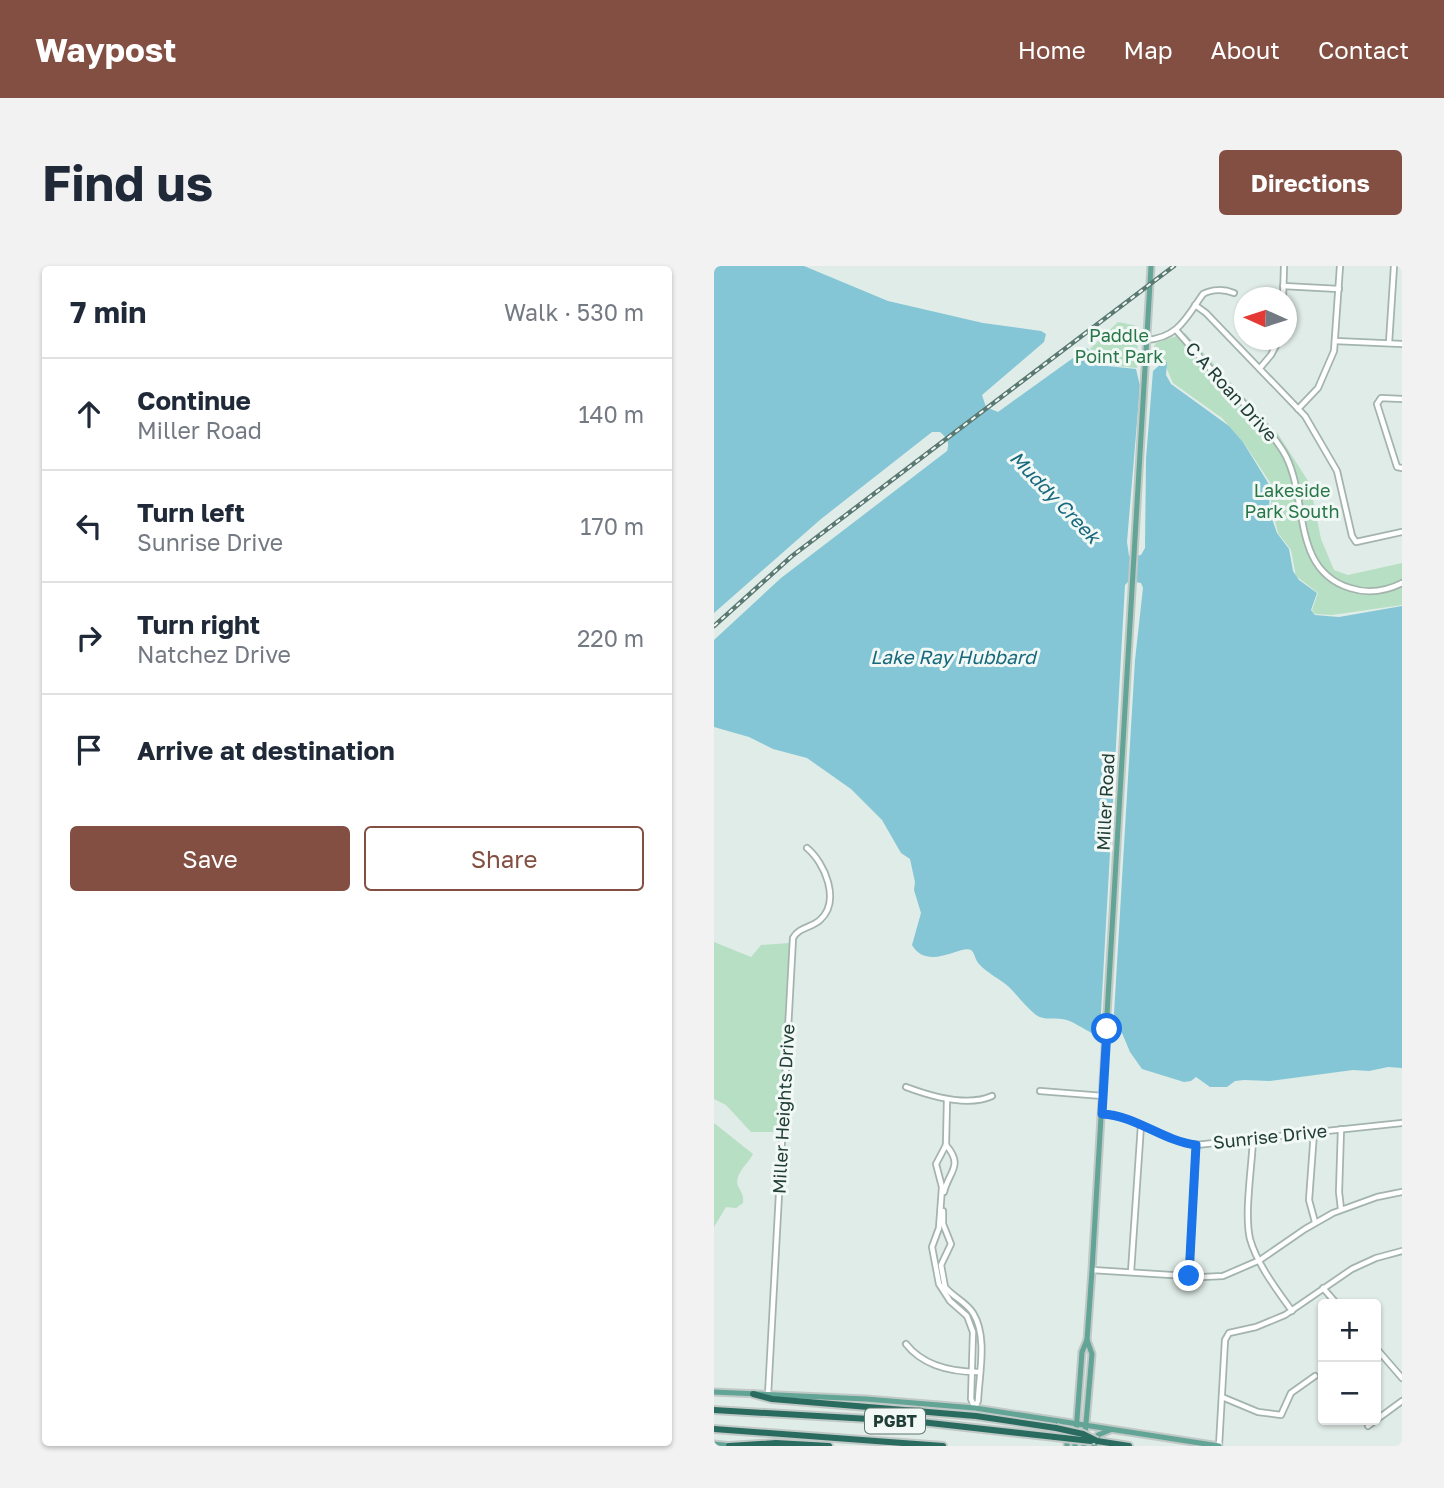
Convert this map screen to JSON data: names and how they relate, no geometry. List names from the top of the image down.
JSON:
{
  "streets": {
    "highway": ["PGBT"],
    "main road": ["Miller Road"],
    "street": ["C A Roan Drive", "Miller Heights Drive", "Sunrise Drive"]
  },
  "crossings": [
    ["Miller Road", "Sunrise Drive"]
  ],
  "water": ["Muddy Creek", "Lake Ray Hubbard"],
  "parks": ["Paddle Point Park", "Lakeside Park South"],
  "north": "left",
  "page": {
    "header": "Waypost",
    "nav": [
      "Home",
      "Map",
      "About",
      "Contact"
    ],
    "buttons": [
      "Directions",
      ["Save", "Share"]
    ],
    "title": "Find us",
    "heading": ["7 min", "Walk · 530 m"],
    "list": [
      ["Continue", "Miller Road", "140 m"],
      ["Turn left", "Sunrise Drive", "170 m"],
      ["Turn right", "Natchez Drive", "220 m"],
      "Arrive at destination"
    ],
    "map_buttons": ["+", "−"]
  }
}
